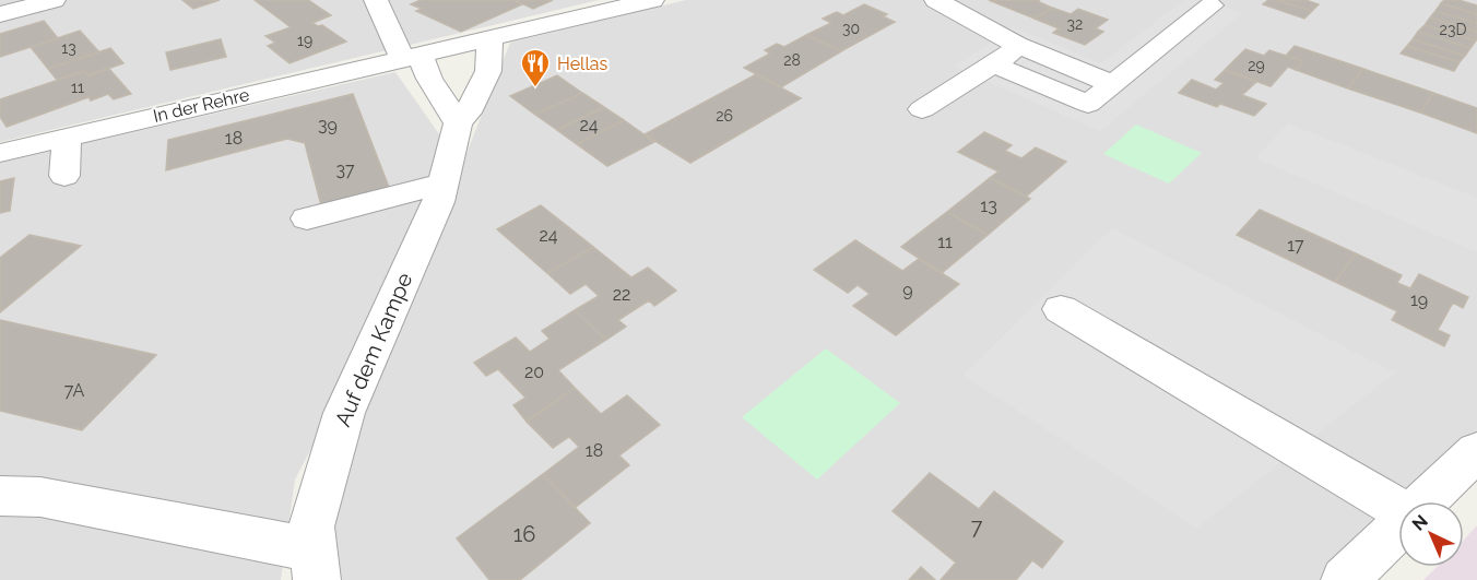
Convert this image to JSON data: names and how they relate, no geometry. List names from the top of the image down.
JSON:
{
  "streets": {
    "street": ["In der Rehre", "Auf dem Kampe"]
  },
  "crossings": [
    ["In der Rehre", "Auf dem Kampe"]
  ],
  "places": {
    "restaurant": ["Hellas"]
  },
  "house_numbers": [
    "32",
    "30",
    "23D",
    "19",
    "13",
    "28",
    "29",
    "11",
    "26",
    "39",
    "24",
    "18",
    "37",
    "13",
    "24",
    "11",
    "17",
    "9",
    "22",
    "19",
    "20",
    "7A",
    "18",
    "7",
    "16"
  ],
  "north": "top left"
}
